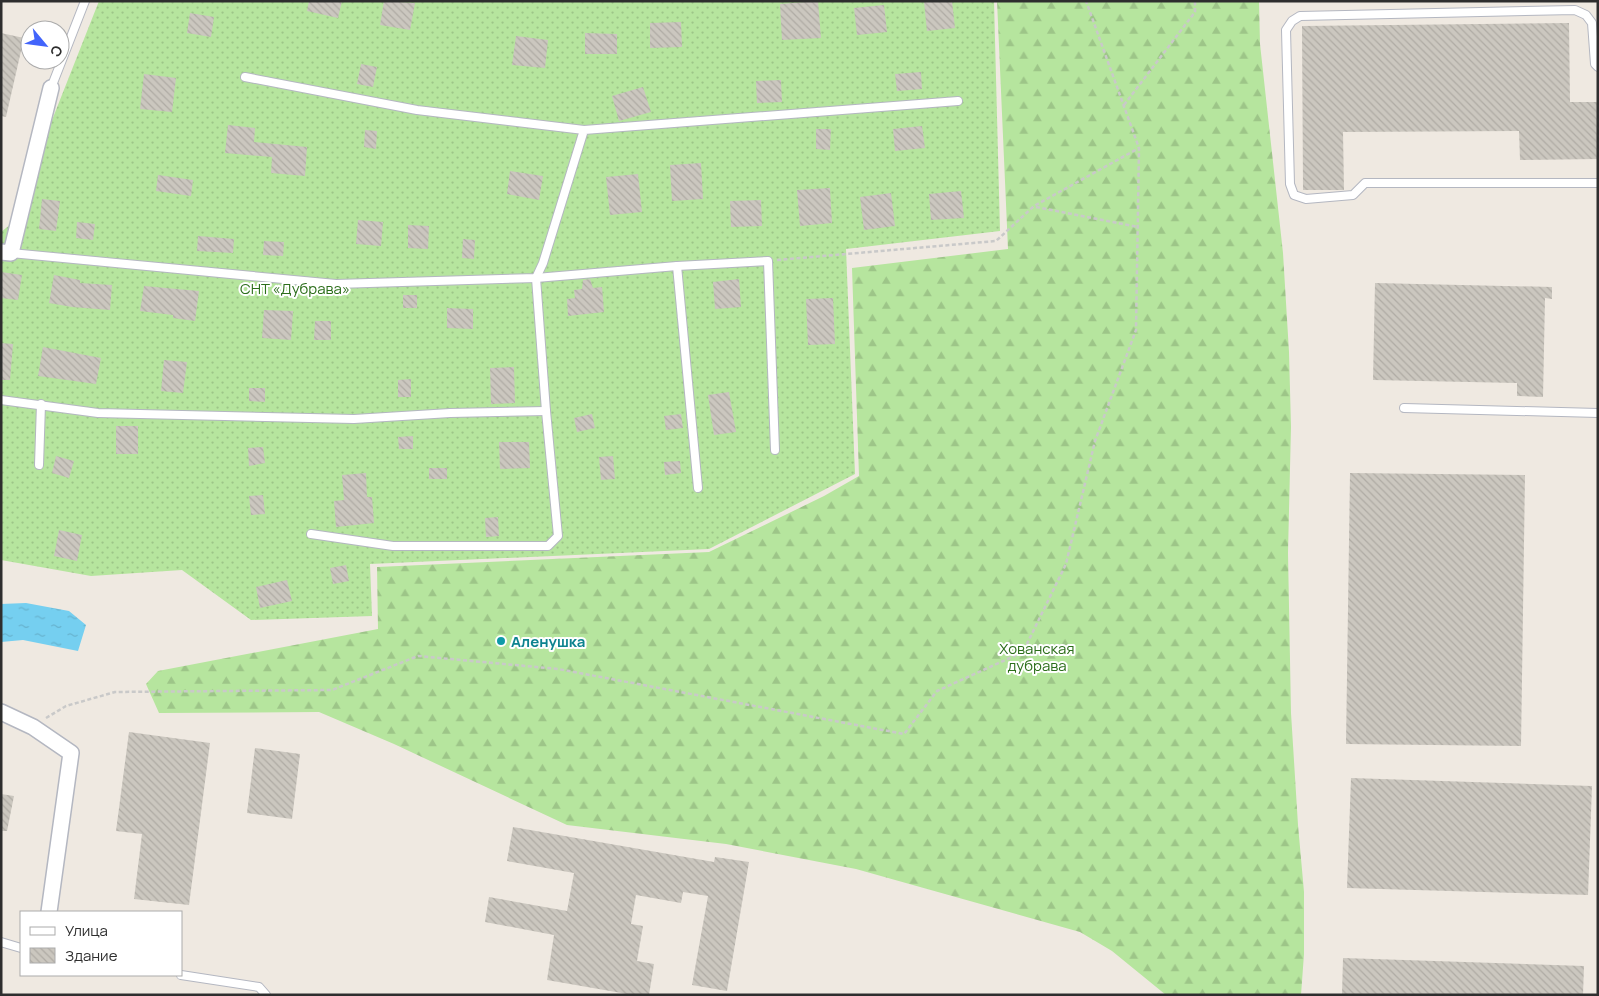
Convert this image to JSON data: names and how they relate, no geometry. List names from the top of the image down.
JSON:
{
  "parks": ["СНТ «Дубрава»", "Хованская дубрава"],
  "places": ["Аленушка"],
  "legend": ["Улица", "Здание"],
  "north": "bottom right"
}
